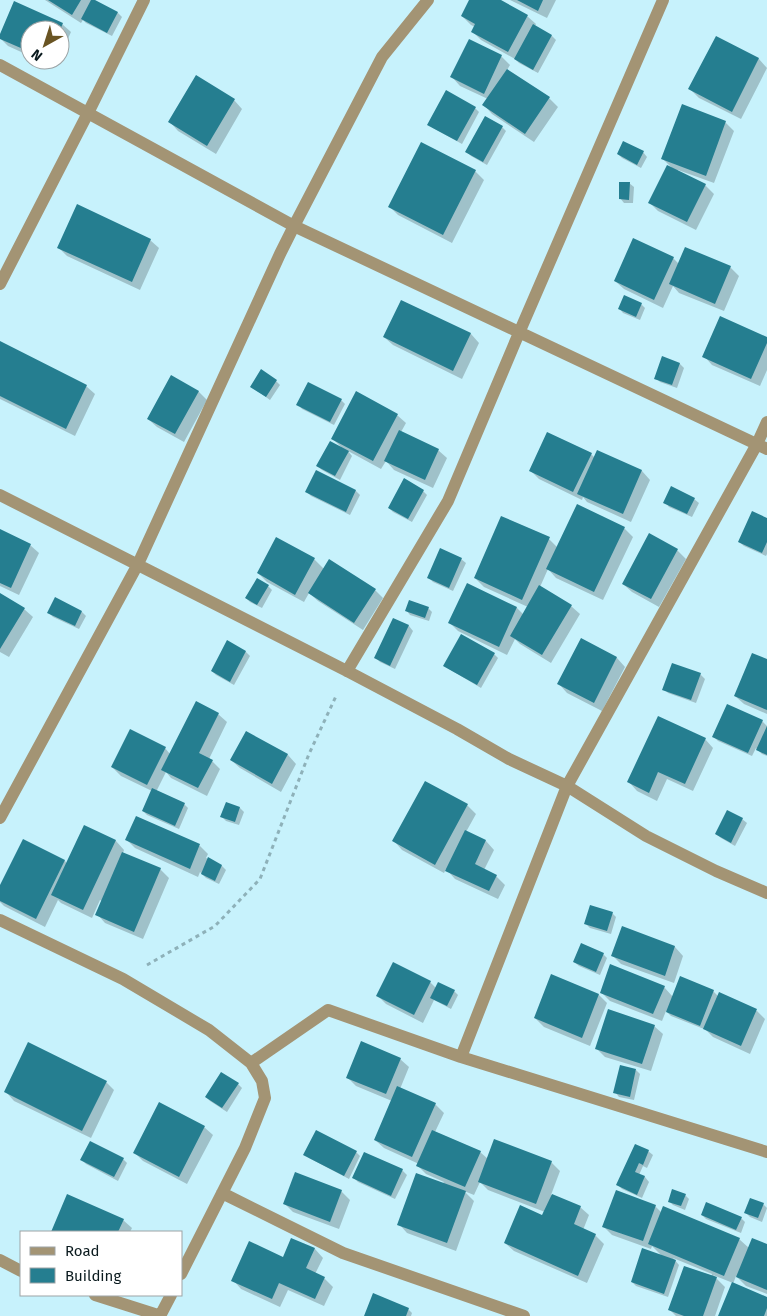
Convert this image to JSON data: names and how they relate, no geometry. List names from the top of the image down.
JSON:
{
  "legend": ["Road", "Building"],
  "north": "bottom left"
}
